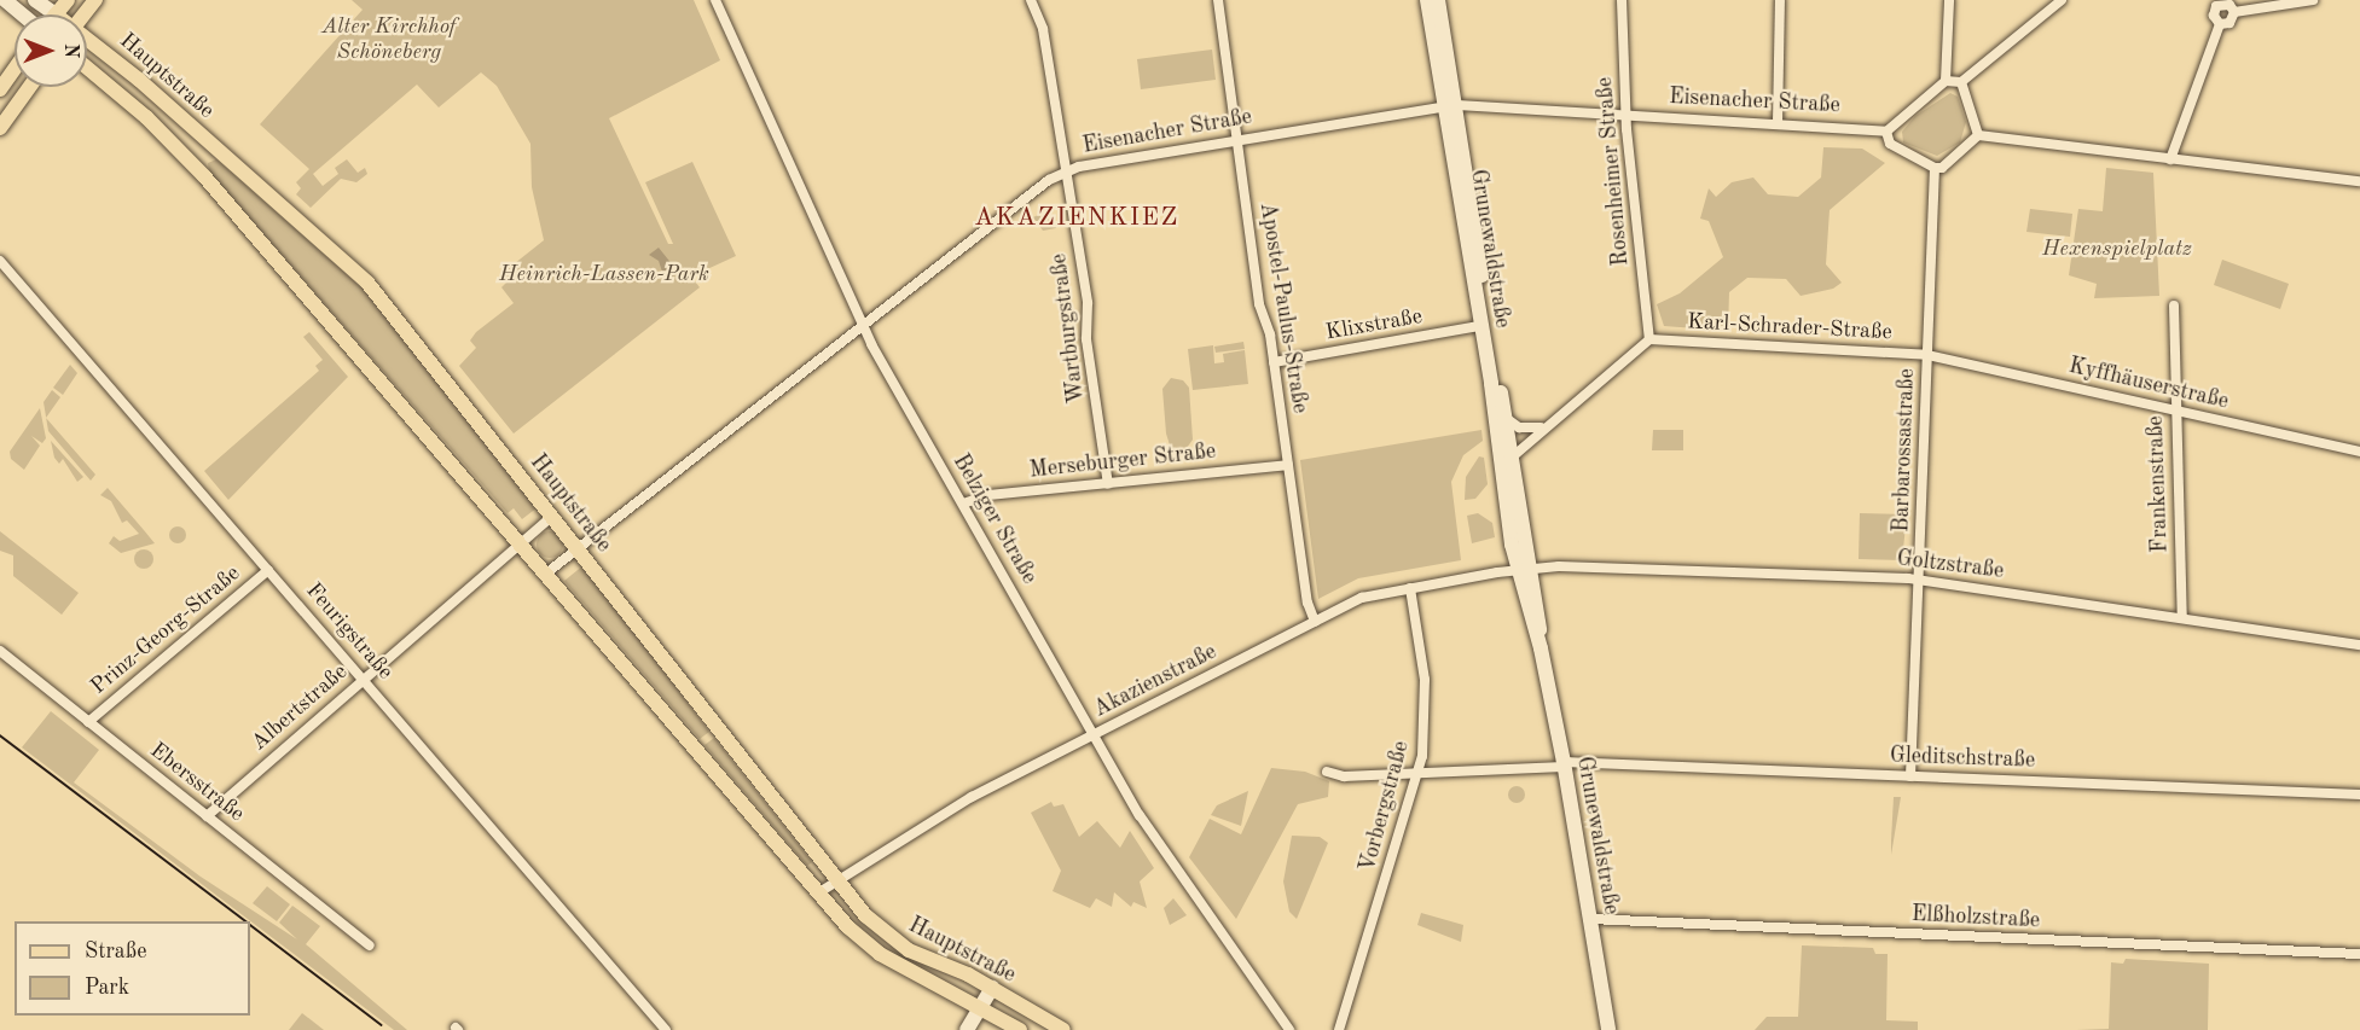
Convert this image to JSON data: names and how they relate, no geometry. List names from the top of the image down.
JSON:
{
  "streets": {
    "main road": ["Hauptstraße", "Grunewaldstraße"],
    "street": [
      "Eisenacher Straße",
      "Rosenheimer Straße",
      "Apostel-Paulus-Straße",
      "Klixstraße",
      "Karl-Schrader-Straße",
      "Wartburgstraße",
      "Kyffhäuserstraße",
      "Barbarossastraße",
      "Merseburger Straße",
      "Frankenstraße",
      "Belziger Straße",
      "Goltzstraße",
      "Prinz-Georg-Straße",
      "Feurigstraße",
      "Akazienstraße",
      "Albertstraße",
      "Gleditschstraße",
      "Ebersstraße",
      "Vorbergstraße",
      "Elßholzstraße"
    ]
  },
  "crossings": [
    ["Hauptstraße", "Eisenacher Straße"],
    ["Hauptstraße", "Akazienstraße"],
    ["Hauptstraße", "Albertstraße"],
    ["Eisenacher Straße", "Rosenheimer Straße"],
    ["Eisenacher Straße", "Grunewaldstraße"],
    ["Eisenacher Straße", "Apostel-Paulus-Straße"],
    ["Eisenacher Straße", "Wartburgstraße"],
    ["Eisenacher Straße", "Belziger Straße"],
    ["Rosenheimer Straße", "Karl-Schrader-Straße"],
    ["Grunewaldstraße", "Klixstraße"],
    ["Grunewaldstraße", "Goltzstraße"],
    ["Grunewaldstraße", "Akazienstraße"],
    ["Grunewaldstraße", "Gleditschstraße"],
    ["Grunewaldstraße", "Elßholzstraße"],
    ["Apostel-Paulus-Straße", "Klixstraße"],
    ["Apostel-Paulus-Straße", "Merseburger Straße"],
    ["Apostel-Paulus-Straße", "Akazienstraße"],
    ["Karl-Schrader-Straße", "Kyffhäuserstraße"],
    ["Karl-Schrader-Straße", "Barbarossastraße"],
    ["Wartburgstraße", "Merseburger Straße"],
    ["Kyffhäuserstraße", "Barbarossastraße"],
    ["Kyffhäuserstraße", "Frankenstraße"],
    ["Barbarossastraße", "Goltzstraße"],
    ["Barbarossastraße", "Gleditschstraße"],
    ["Merseburger Straße", "Belziger Straße"],
    ["Frankenstraße", "Goltzstraße"],
    ["Belziger Straße", "Akazienstraße"],
    ["Goltzstraße", "Akazienstraße"],
    ["Prinz-Georg-Straße", "Feurigstraße"],
    ["Prinz-Georg-Straße", "Ebersstraße"],
    ["Feurigstraße", "Albertstraße"],
    ["Akazienstraße", "Vorbergstraße"],
    ["Albertstraße", "Ebersstraße"],
    ["Gleditschstraße", "Vorbergstraße"]
  ],
  "districts": ["AKAZIENKIEZ"],
  "parks": ["Alter Kirchhof Schöneberg", "Hexenspielplatz", "Heinrich-Lassen-Park"],
  "legend": ["Straße", "Park"],
  "north": "right"
}
